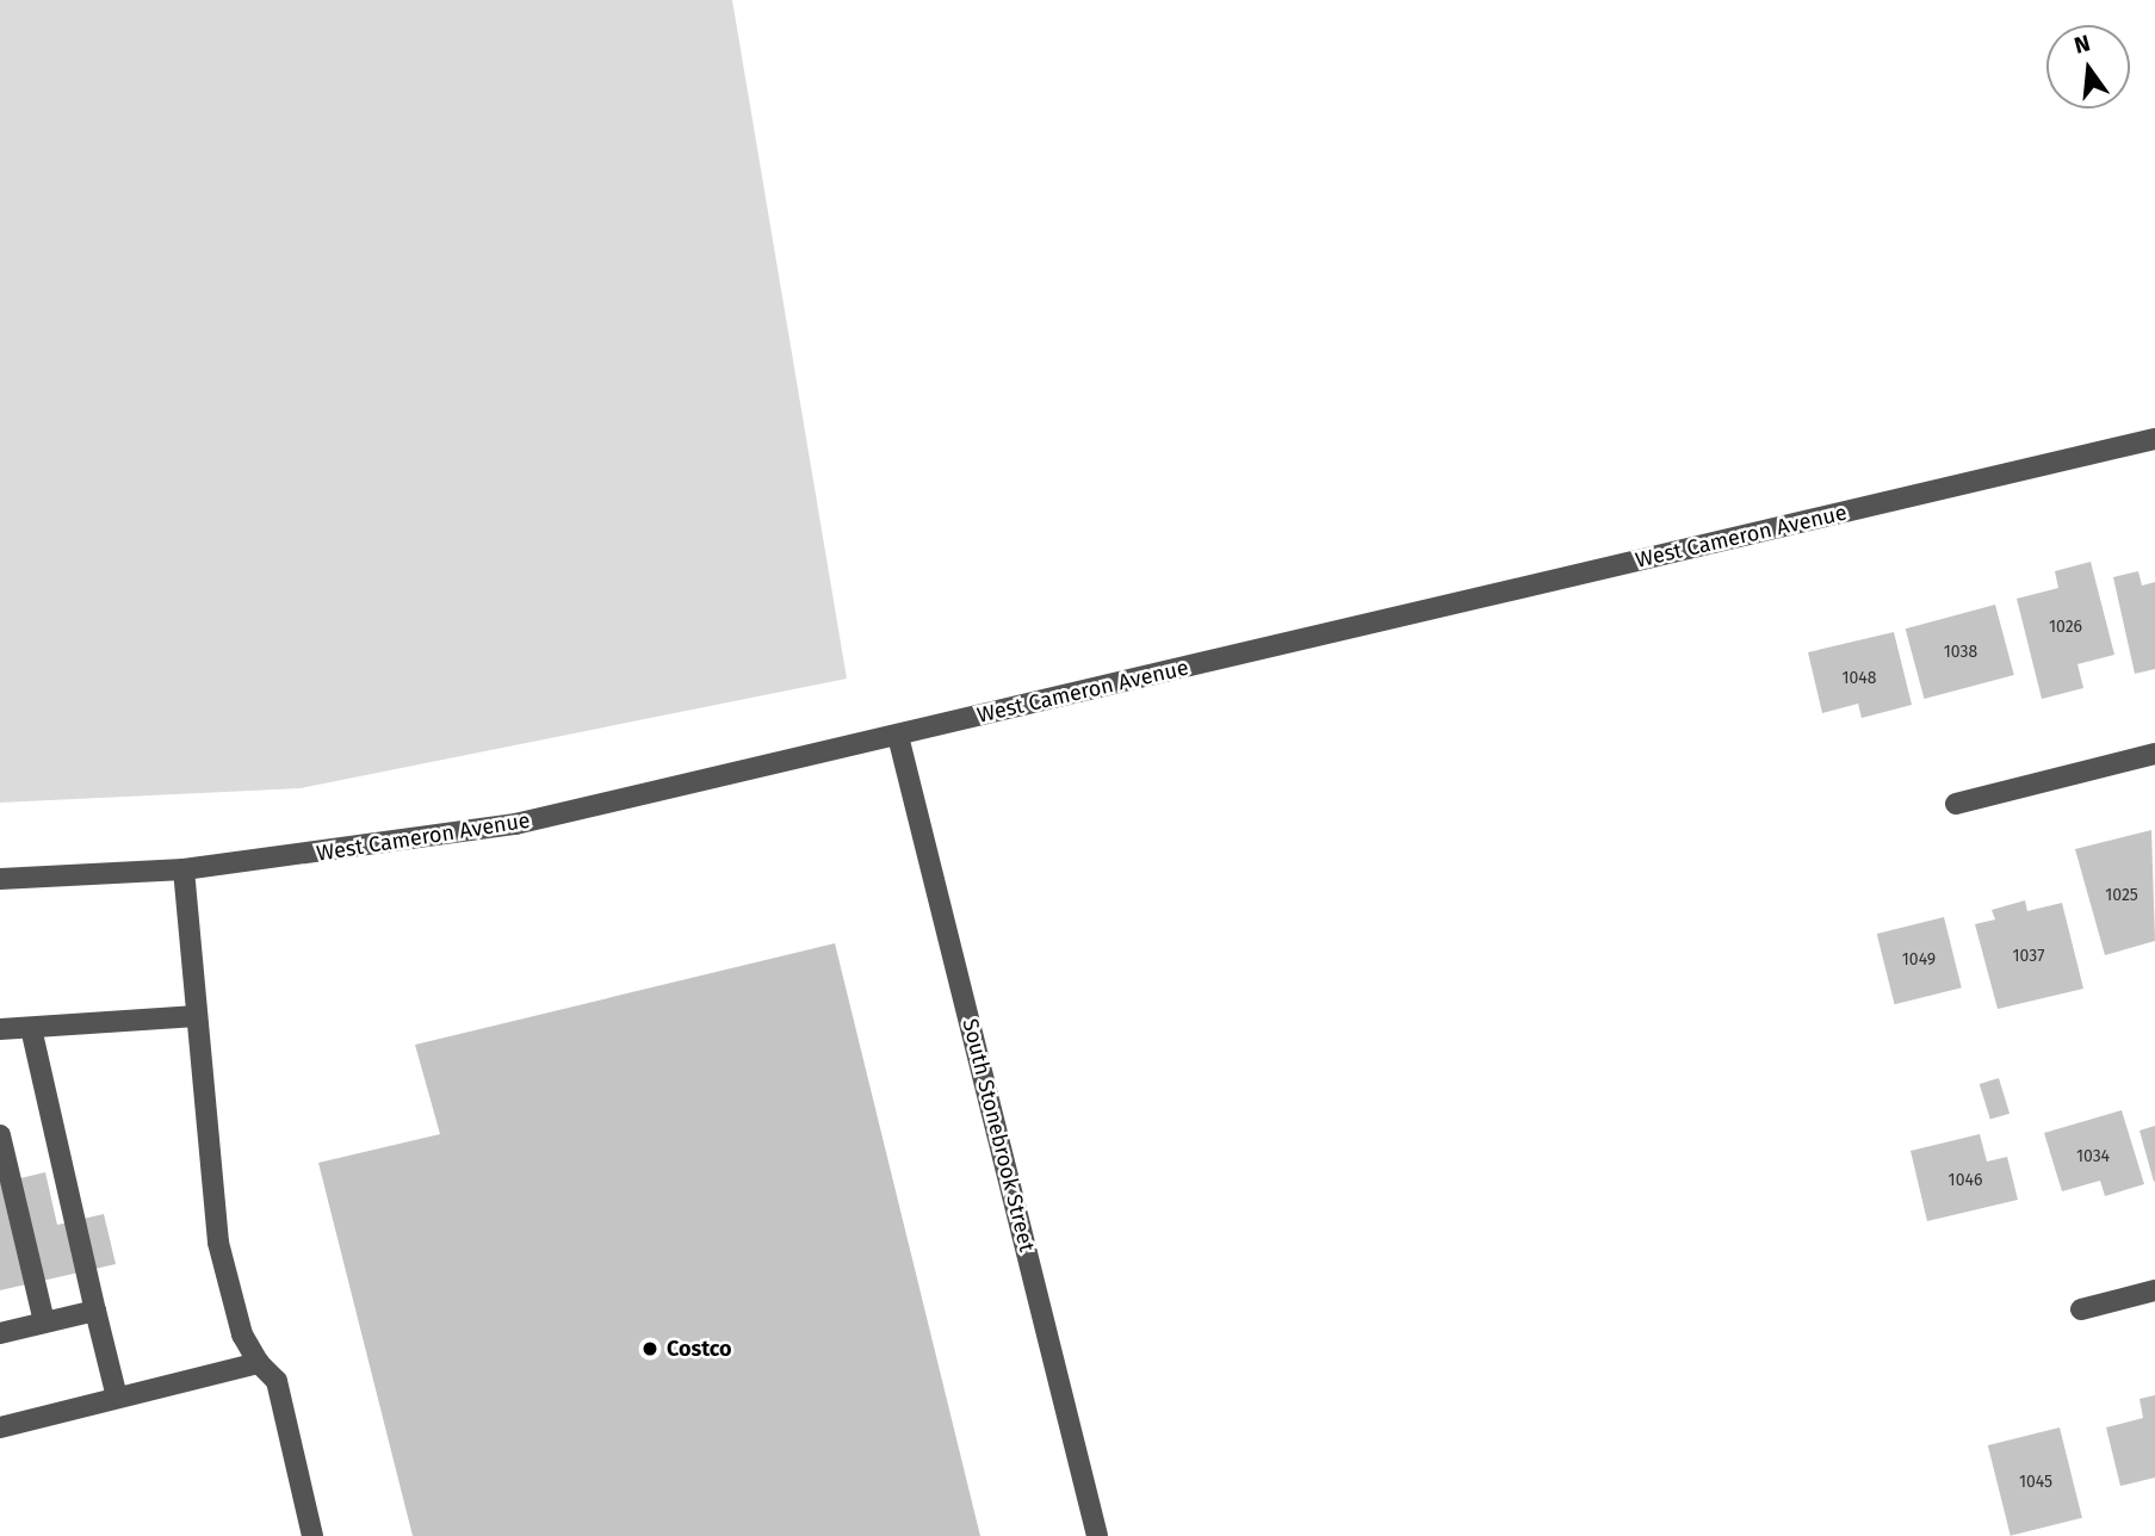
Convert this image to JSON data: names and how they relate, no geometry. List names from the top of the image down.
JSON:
{
  "streets": {
    "street": ["West Cameron Avenue", "South Stonebrook Street"]
  },
  "crossings": [
    ["West Cameron Avenue", "South Stonebrook Street"]
  ],
  "places": ["Costco"],
  "house_numbers": [
    "1026",
    "1038",
    "1048",
    "1025",
    "1037",
    "1049",
    "1034",
    "1046",
    "1045"
  ],
  "north": "top"
}
